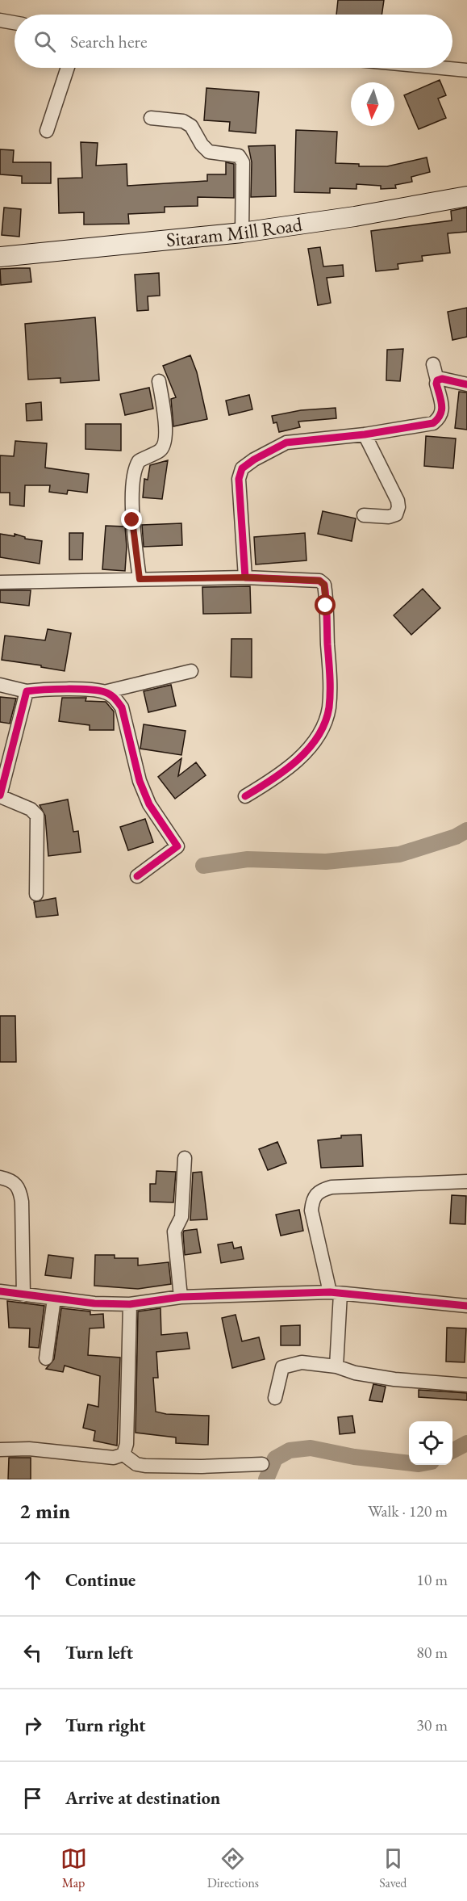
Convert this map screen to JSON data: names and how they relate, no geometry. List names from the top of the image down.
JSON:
{
  "streets": {
    "main road": ["Sitaram Mill Road"]
  },
  "north": "bottom",
  "page": {
    "search": "Search here",
    "heading": ["2 min", "Walk · 120 m"],
    "list": [
      ["Continue", "10 m"],
      ["Turn left", "80 m"],
      ["Turn right", "30 m"],
      "Arrive at destination"
    ],
    "nav": ["Map", "Directions", "Saved"]
  }
}
